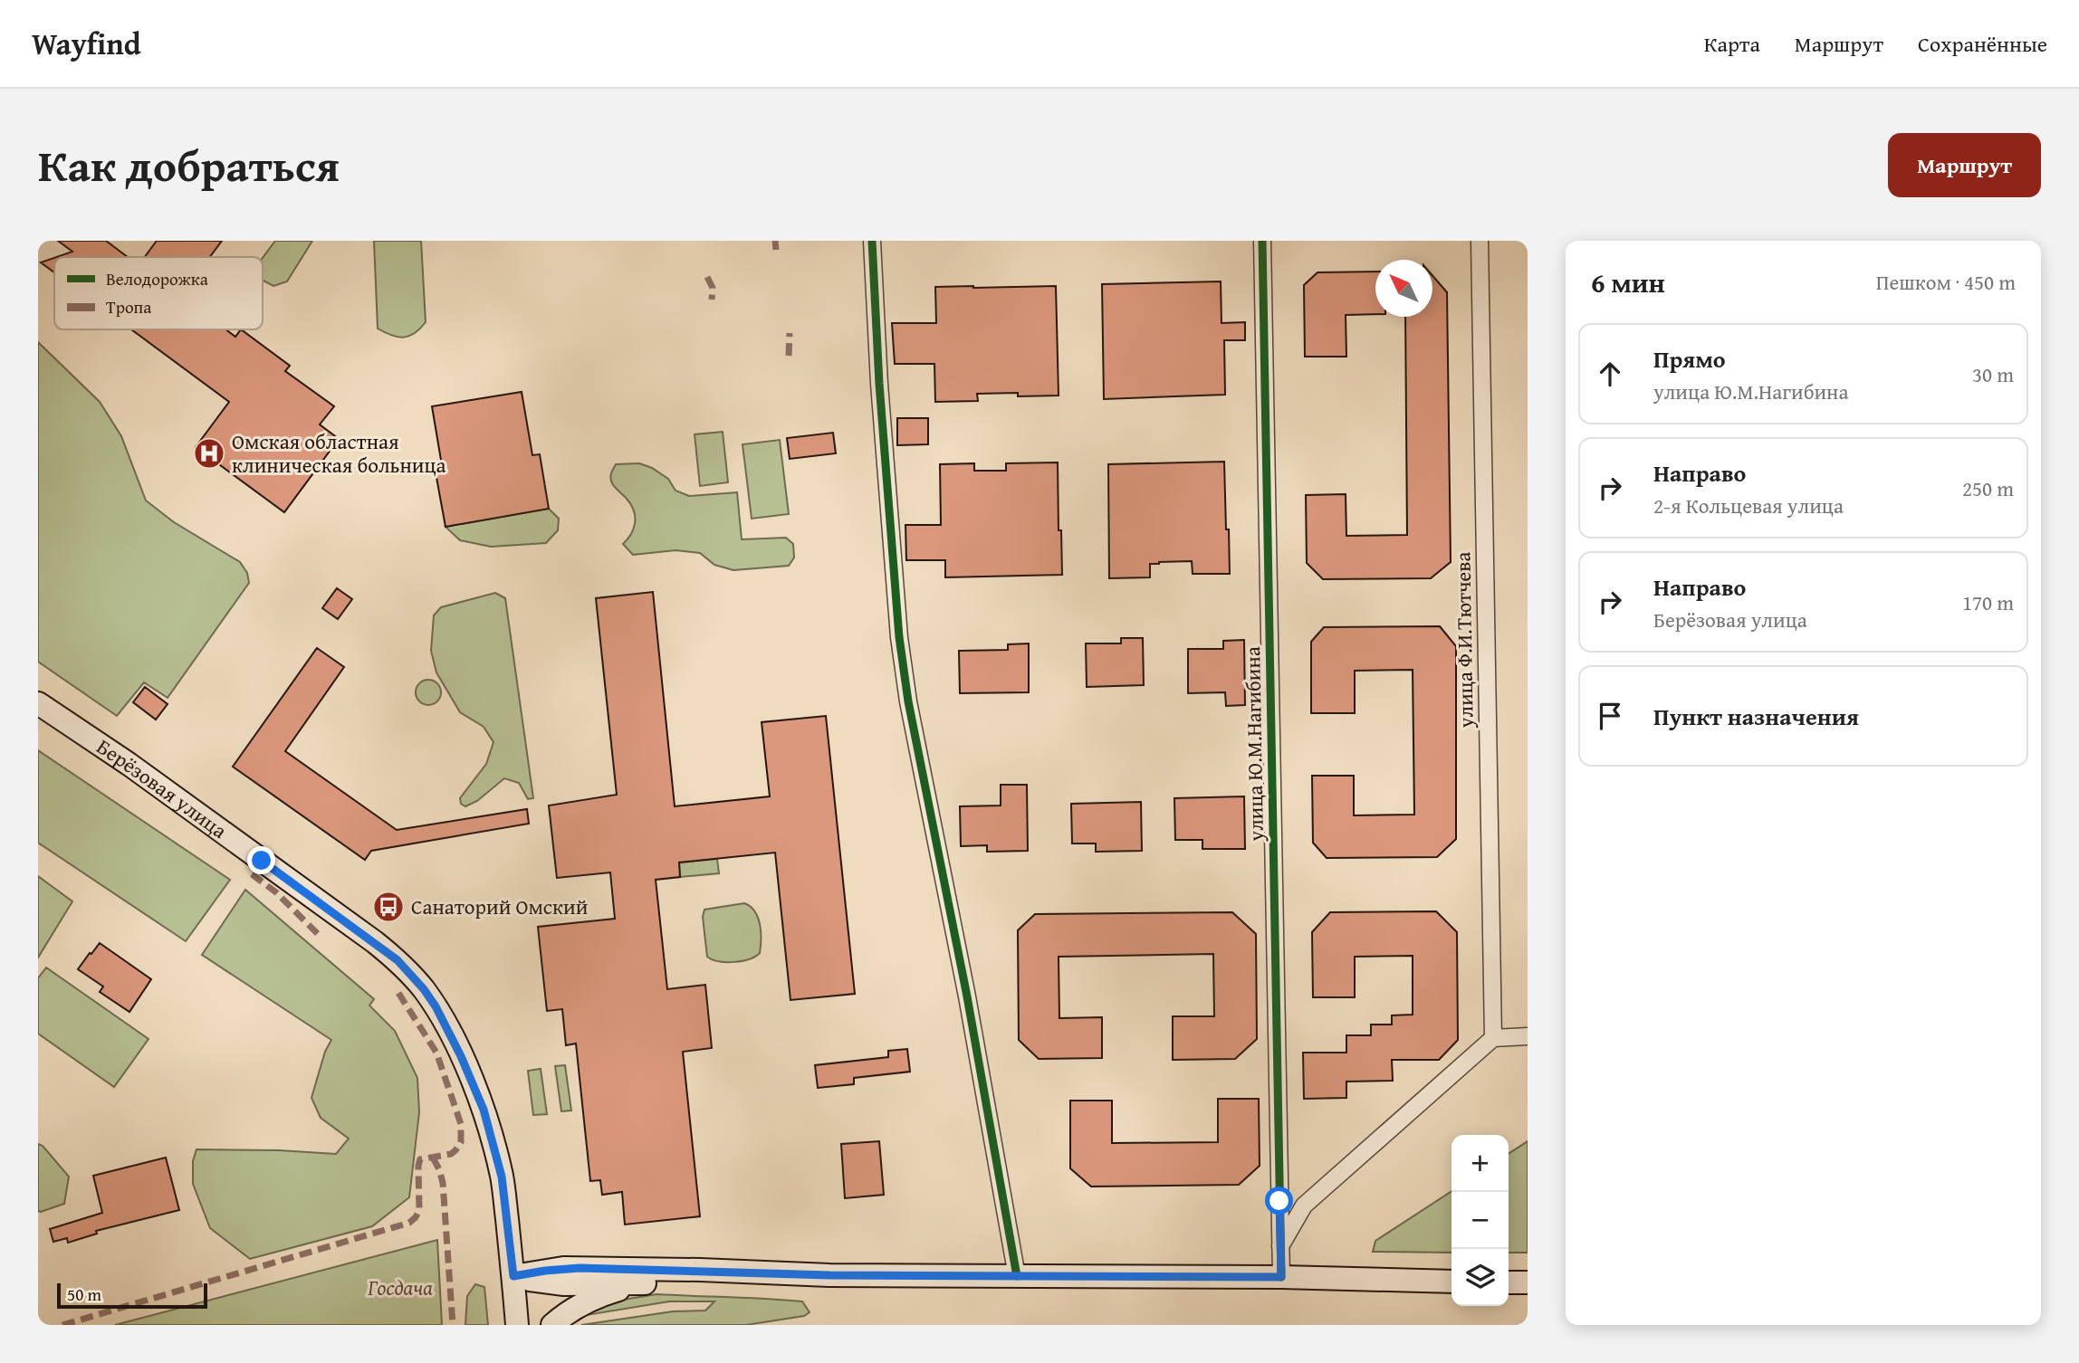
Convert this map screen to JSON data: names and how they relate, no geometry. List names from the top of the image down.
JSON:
{
  "streets": {
    "main road": ["Берёзовая улица"],
    "street": ["улица Ф.И.Тютчева", "улица Ю.М.Нагибина"]
  },
  "parks": ["Госдача"],
  "places": {
    "hospital": ["Омская областная клиническая больница"],
    "bus stop": ["Санаторий Омский"]
  },
  "legend": ["Велодорожка", "Тропа"],
  "scale_bar": "50 m",
  "north": "top left",
  "page": {
    "header": "Wayfind",
    "nav": ["Карта", "Маршрут", "Сохранённые"],
    "title": "Как добраться",
    "buttons": "Маршрут",
    "heading": ["6 мин", "Пешком · 450 m"],
    "list": [
      ["Прямо", "улица Ю.М.Нагибина", "30 m"],
      ["Направо", "2-я Кольцевая улица", "250 m"],
      ["Направо", "Берёзовая улица", "170 m"],
      "Пункт назначения"
    ],
    "map_buttons": ["+", "−"],
    "scale": "50 m"
  }
}
